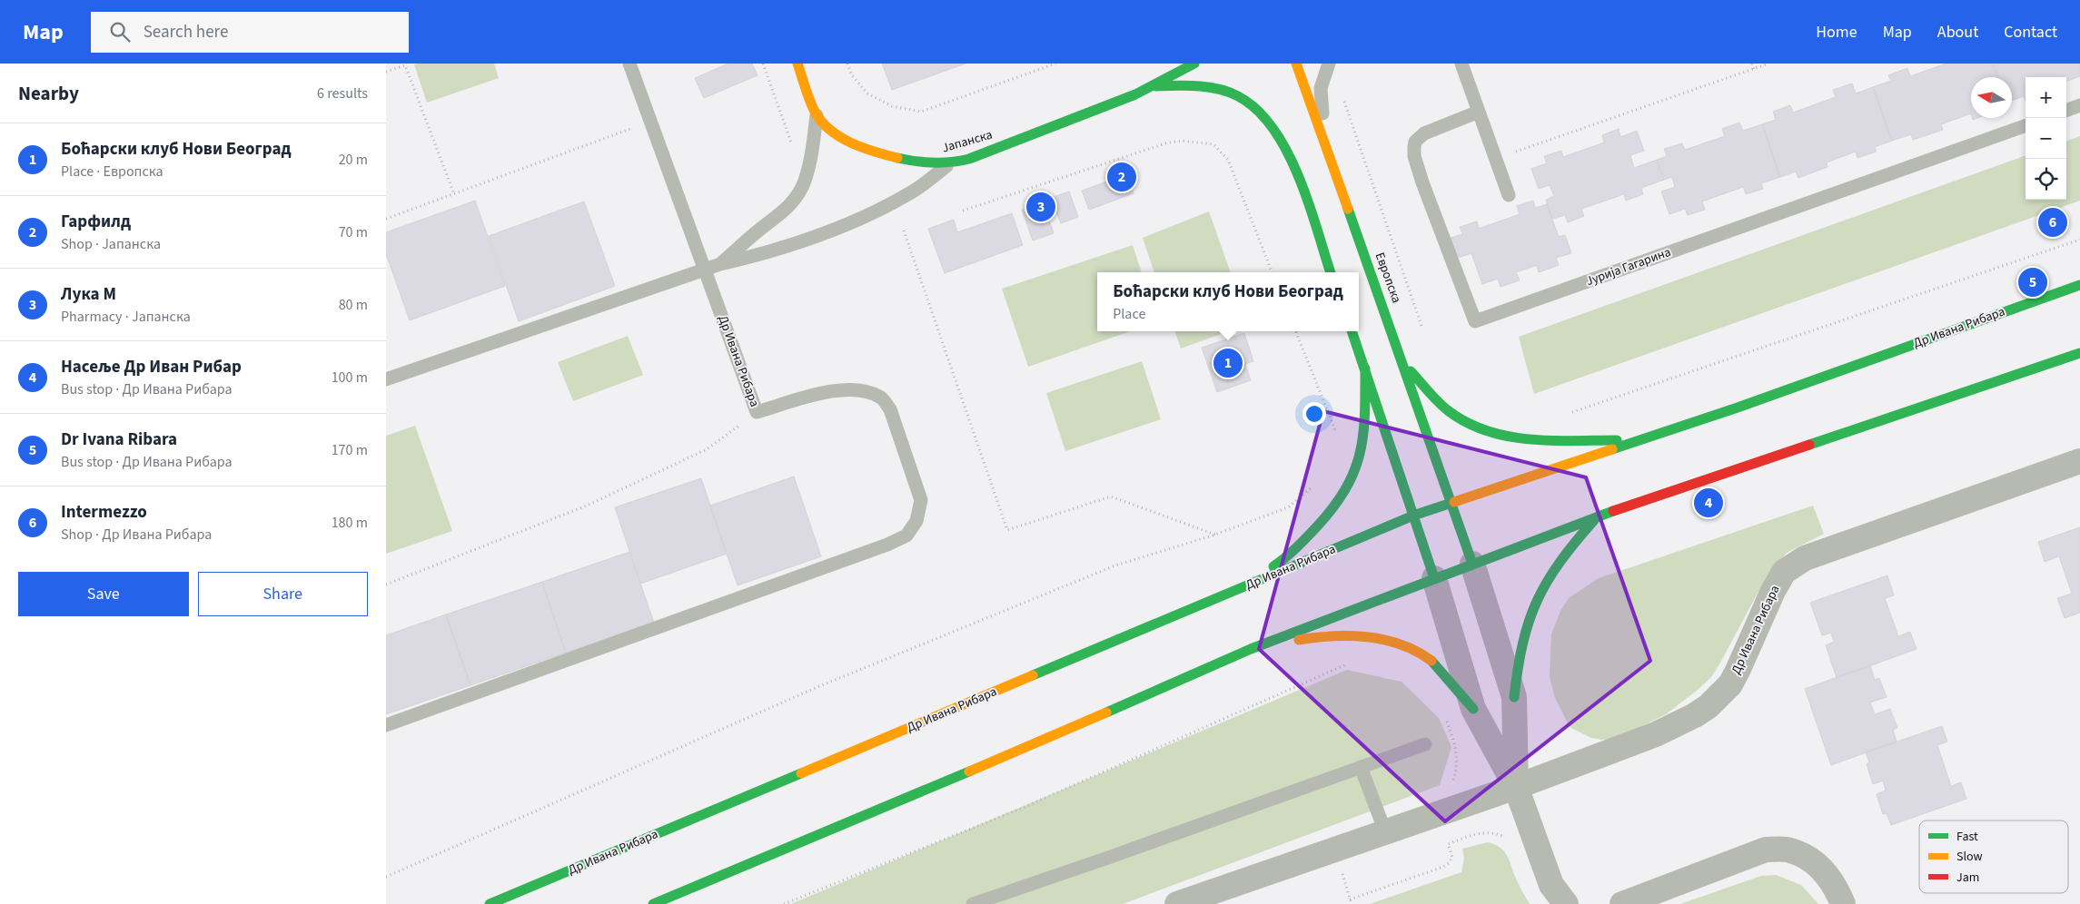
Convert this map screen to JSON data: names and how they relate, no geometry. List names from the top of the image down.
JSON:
{
  "streets": {
    "main road": ["Јапанска", "Европска", "Др Ивана Рибара"],
    "lane": ["Јурија Гагарина"]
  },
  "crossings": [
    ["Европска", "Др Ивана Рибара"]
  ],
  "legend": ["Fast", "Slow", "Jam"],
  "north": "left",
  "page": {
    "header": "Map",
    "search": "Search here",
    "nav": [
      "Home",
      "Map",
      "About",
      "Contact"
    ],
    "heading": ["Nearby", "6 results"],
    "map_buttons": ["+", "−"],
    "list": [
      {
        "mark": "1",
        "name": "Боћарски клуб Нови Београд",
        "note": "Place · Европска",
        "value": "20 m"
      },
      {
        "mark": "2",
        "name": "Гарфилд",
        "note": "Shop · Јапанска",
        "value": "70 m"
      },
      {
        "mark": "3",
        "name": "Лука М",
        "note": "Pharmacy · Јапанска",
        "value": "80 m"
      },
      {
        "mark": "4",
        "name": "Насеље Др Иван Рибар",
        "note": "Bus stop · Др Ивана Рибара",
        "value": "100 m"
      },
      {
        "mark": "5",
        "name": "Dr Ivana Ribara",
        "note": "Bus stop · Др Ивана Рибара",
        "value": "170 m"
      },
      {
        "mark": "6",
        "name": "Intermezzo",
        "note": "Shop · Др Ивана Рибара",
        "value": "180 m"
      }
    ],
    "pins": [
      "2",
      "3",
      "6",
      "5",
      "1",
      "4"
    ],
    "popup": ["Боћарски клуб Нови Београд", "Place"],
    "buttons": ["Save", "Share"]
  }
}
